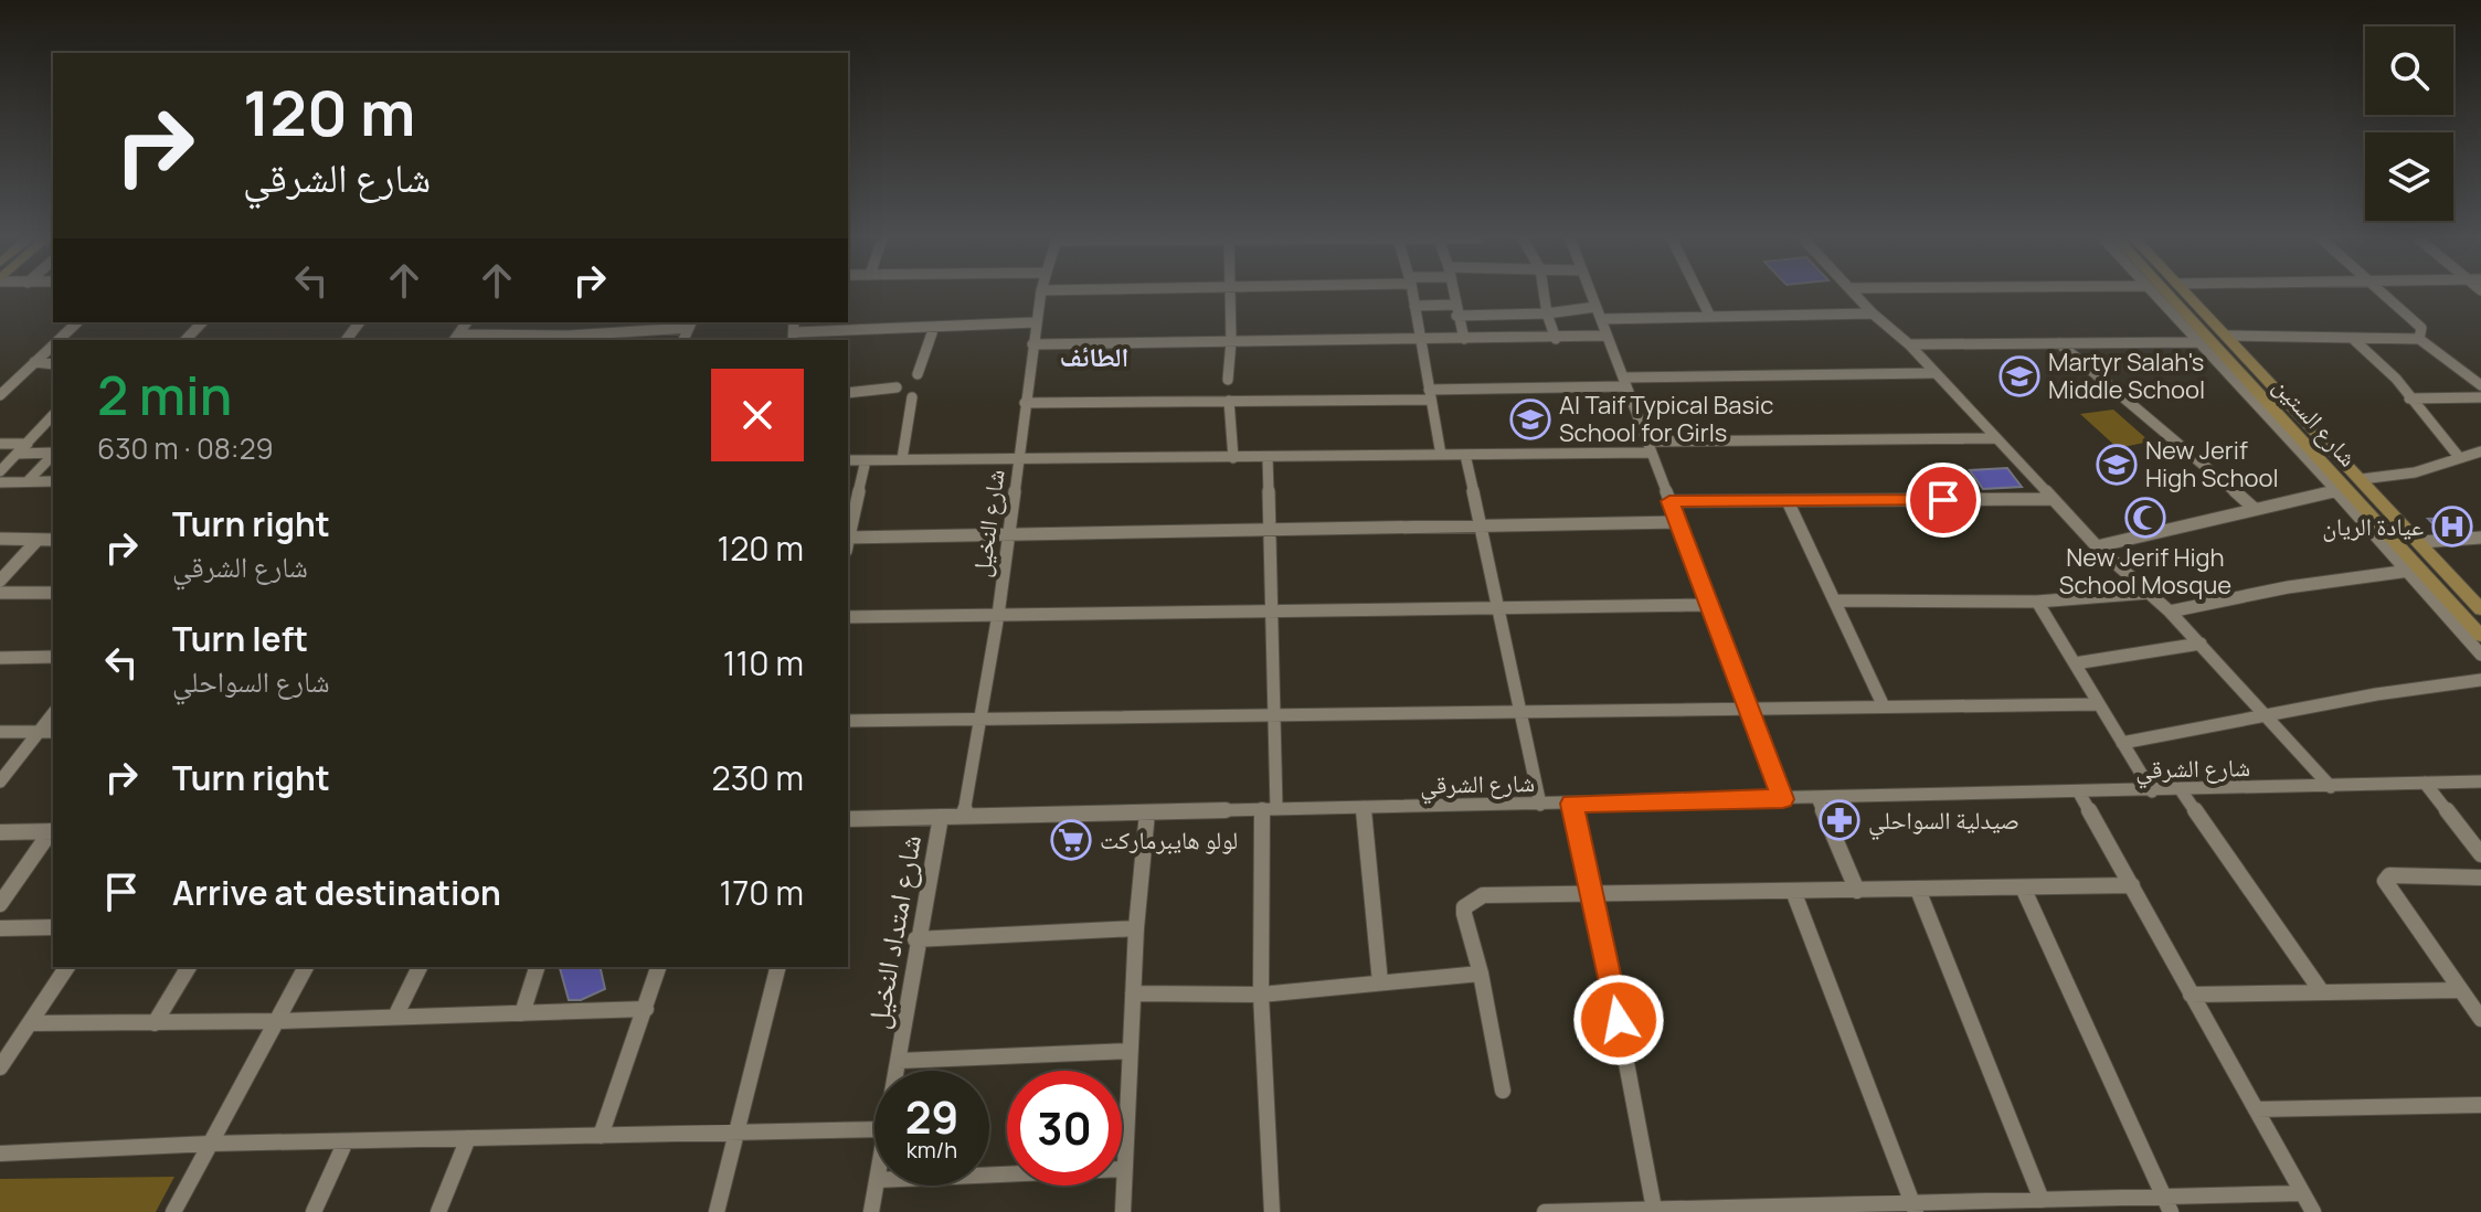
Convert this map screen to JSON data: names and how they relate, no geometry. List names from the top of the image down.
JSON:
{
  "streets": {
    "main road": ["شارع الستين"],
    "street": ["شارع النخيل", "شارع الشرقي", "شارع امتداد النخيل"]
  },
  "crossings": [
    ["شارع النخيل", "شارع الشرقي"],
    ["شارع الشرقي", "شارع امتداد النخيل"]
  ],
  "districts": ["الطائف"],
  "places": {
    "school or university": ["Martyr Salah's Middle School", "Al Taif Typical Basic School for Girls", "New Jerif High School"],
    "mosque": ["New Jerif High School Mosque"],
    "hospital": ["عيادة الريان"],
    "pharmacy": ["صيدلية السواحلي"],
    "supermarket": ["لولو هايبرماركت"]
  },
  "page": {
    "turn": ["120 m", "شارع الشرقي"],
    "heading": ["2 min", "630 m · 08:29"],
    "list": [
      {
        "name": "Turn right",
        "note": "شارع الشرقي",
        "value": "120 m"
      },
      {
        "name": "Turn left",
        "note": "شارع السواحلي",
        "value": "110 m"
      },
      {
        "name": "Turn right",
        "value": "230 m"
      },
      {
        "name": "Arrive at destination",
        "value": "170 m"
      }
    ],
    "speed": "29 km/h",
    "limit": "30"
  }
}
